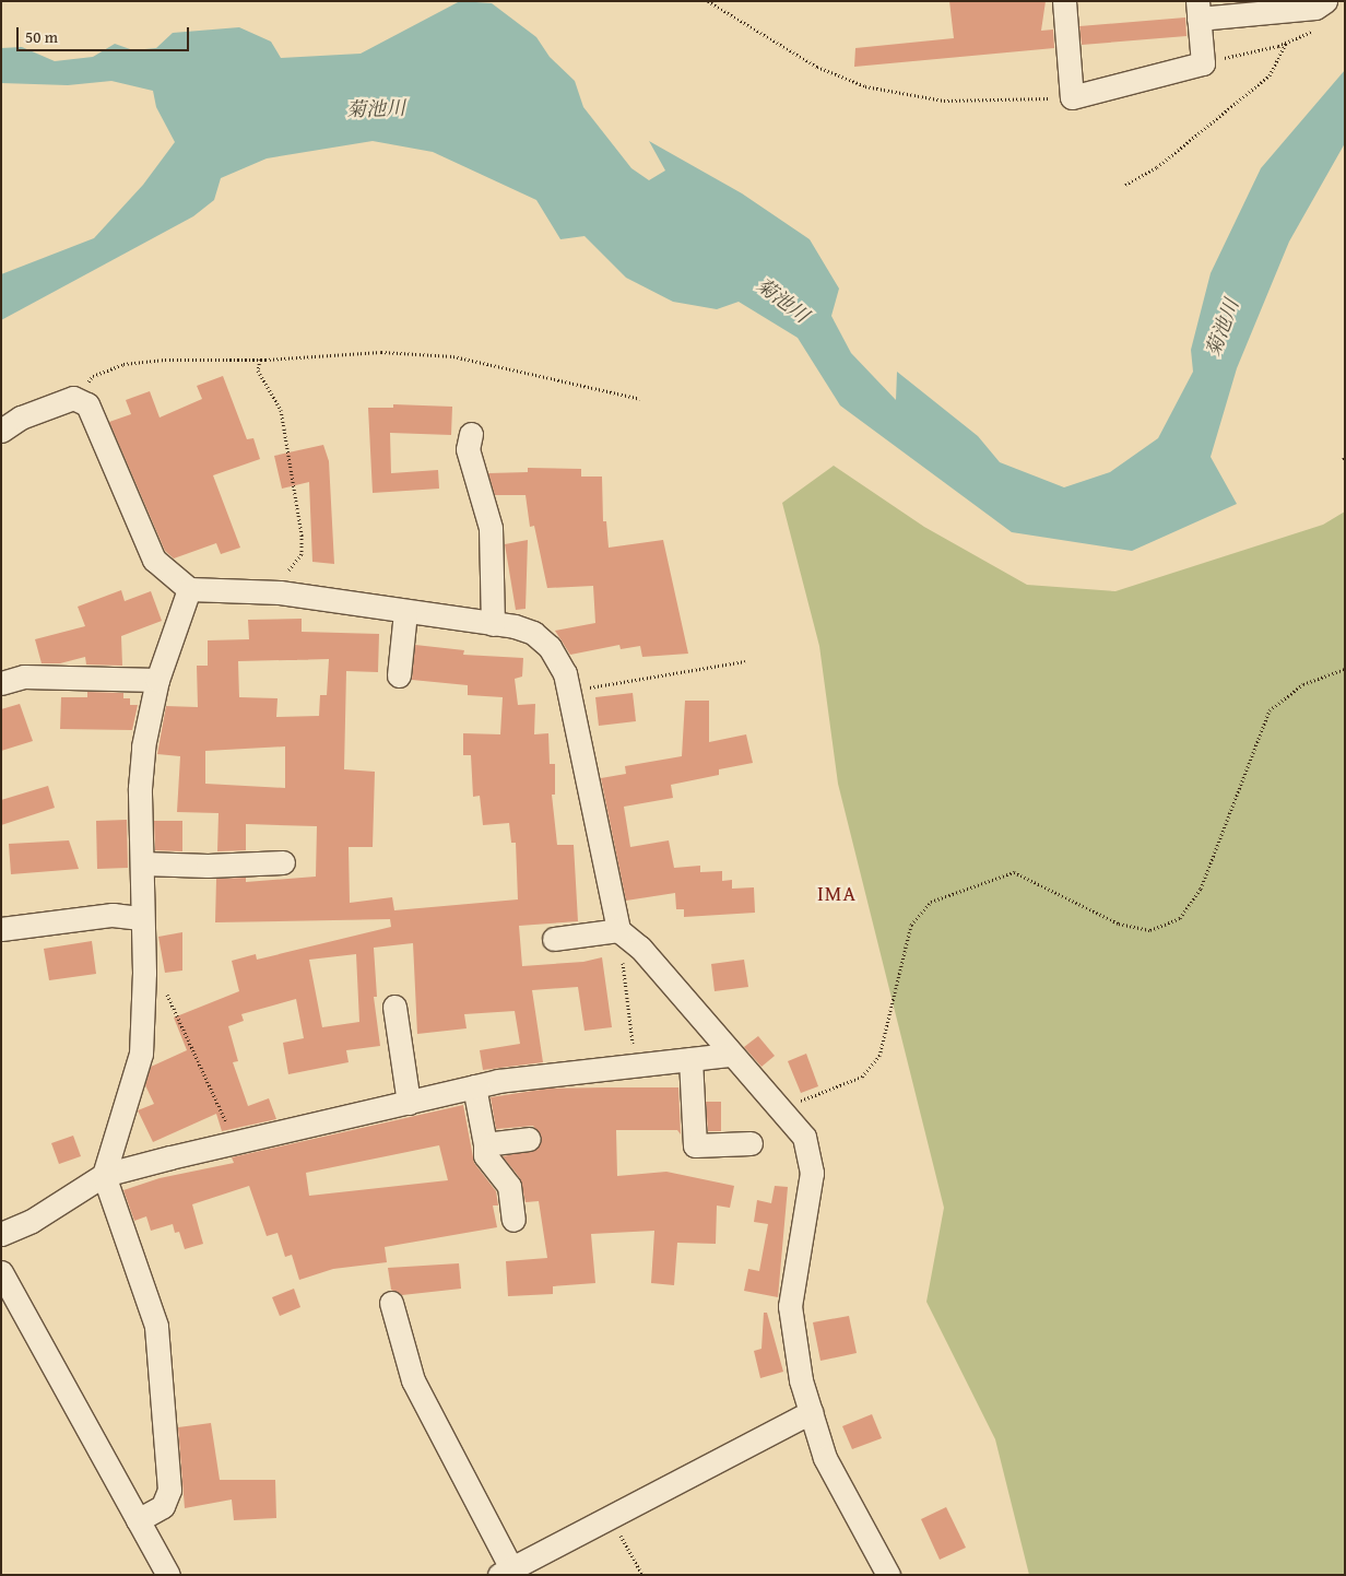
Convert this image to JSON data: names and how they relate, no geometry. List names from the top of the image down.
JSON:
{
  "districts": ["IMA"],
  "water": ["菊池川"],
  "scale_bar": "50 m"
}
